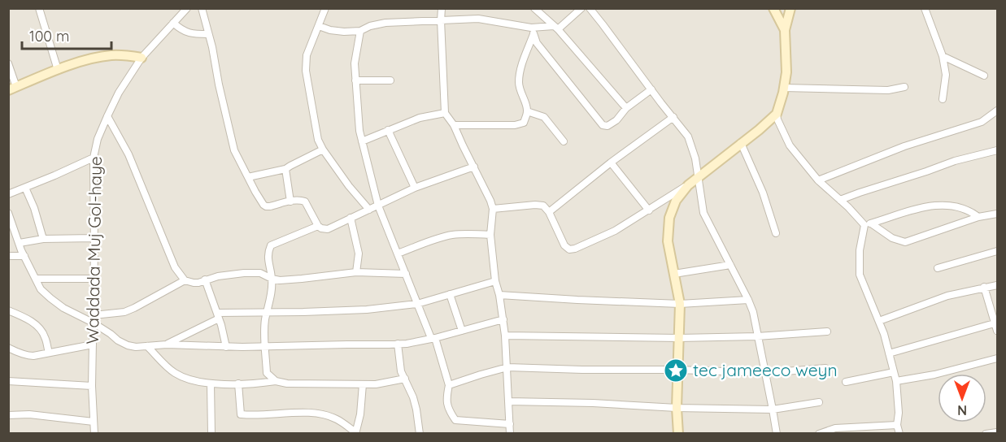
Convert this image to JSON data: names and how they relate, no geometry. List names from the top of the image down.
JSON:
{
  "streets": {
    "street": ["Waddada Muj Gol-haye"]
  },
  "places": {
    "place": ["tec jameeco weyn"]
  },
  "scale_bar": "100 m",
  "north": "bottom"
}
